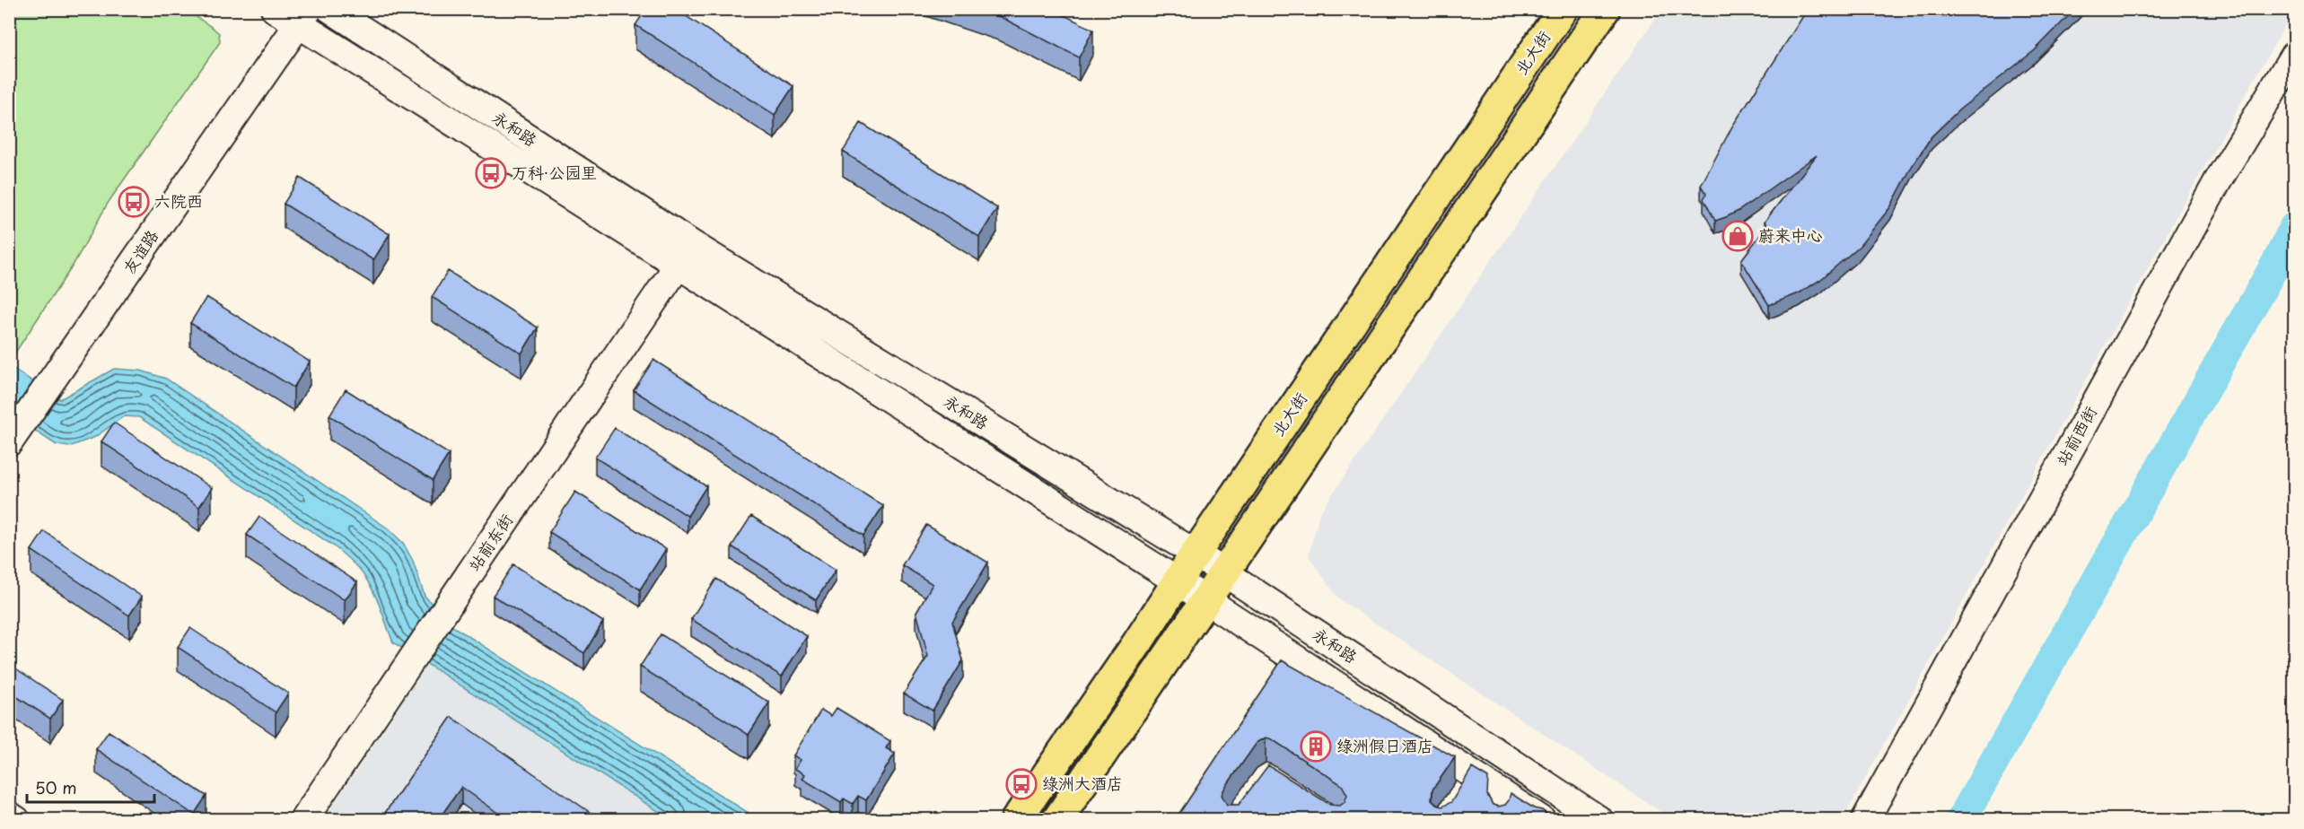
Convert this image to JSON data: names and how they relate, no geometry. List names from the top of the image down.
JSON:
{
  "streets": {
    "main road": [
      "北大街",
      "永和路",
      "友谊路",
      "站前西街",
      "站前东街"
    ]
  },
  "crossings": [
    ["北大街", "永和路"],
    ["永和路", "友谊路"],
    ["永和路", "站前东街"]
  ],
  "places": {
    "bus stop": ["万科·公园里", "六院西", "绿洲大酒店"],
    "shop": ["蔚来中心"],
    "building": ["绿洲假日酒店"]
  },
  "scale_bar": "50 m"
}
